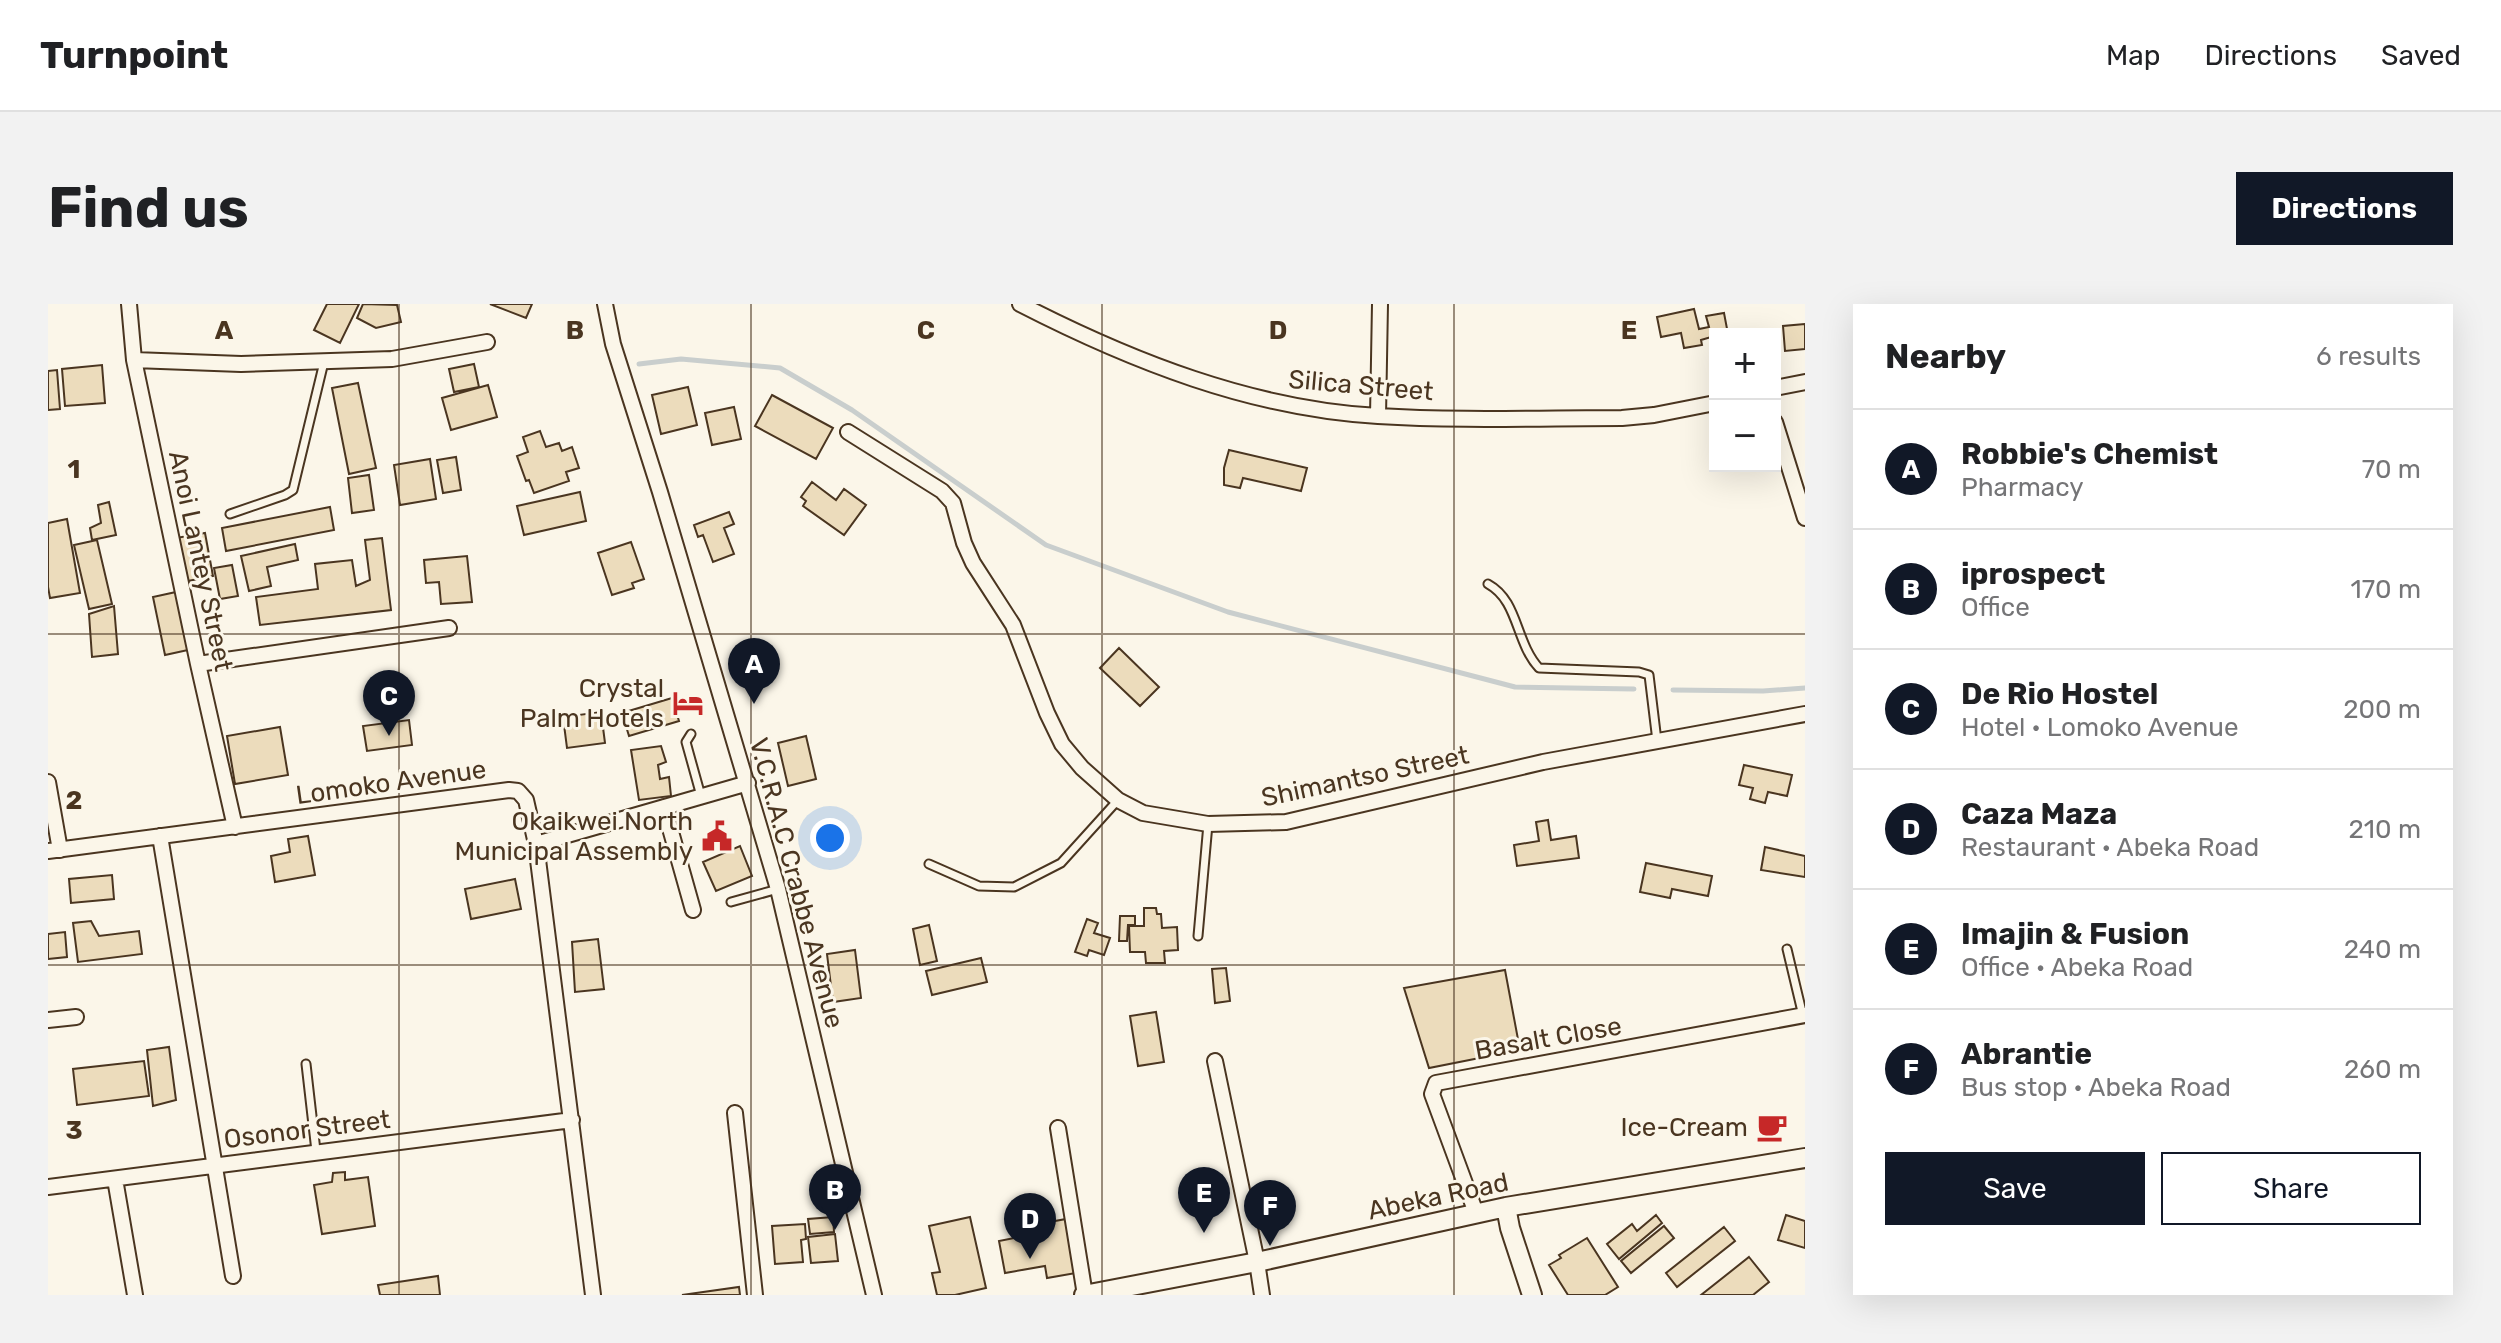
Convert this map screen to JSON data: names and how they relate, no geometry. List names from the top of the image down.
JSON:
{
  "streets": {
    "street": [
      "Silica Street",
      "Anoi Lantey Street",
      "Shimantso Street",
      "Lomoko Avenue",
      "V.C.R.A.C Crabbe Avenue",
      "Basalt Close",
      "Osonor Street",
      "Abeka Road"
    ]
  },
  "crossings": [
    ["Anoi Lantey Street", "Lomoko Avenue"],
    ["Lomoko Avenue", "Osonor Street"],
    ["Basalt Close", "Abeka Road"]
  ],
  "places": {
    "hotel": ["Crystal Palm Hotels"],
    "public building": ["Okaikwei North Municipal Assembly"],
    "cafe": ["Ice-Cream"]
  },
  "page": {
    "header": "Turnpoint",
    "nav": ["Map", "Directions", "Saved"],
    "buttons": [
      "Directions",
      ["Save", "Share"]
    ],
    "title": "Find us",
    "heading": ["Nearby", "6 results"],
    "map_buttons": ["+", "−"],
    "list": [
      {
        "mark": "A",
        "name": "Robbie's Chemist",
        "note": "Pharmacy",
        "value": "70 m"
      },
      {
        "mark": "B",
        "name": "iprospect",
        "note": "Office",
        "value": "170 m"
      },
      {
        "mark": "C",
        "name": "De Rio Hostel",
        "note": "Hotel · Lomoko Avenue",
        "value": "200 m"
      },
      {
        "mark": "D",
        "name": "Caza Maza",
        "note": "Restaurant · Abeka Road",
        "value": "210 m"
      },
      {
        "mark": "E",
        "name": "Imajin & Fusion",
        "note": "Office · Abeka Road",
        "value": "240 m"
      },
      {
        "mark": "F",
        "name": "Abrantie",
        "note": "Bus stop · Abeka Road",
        "value": "260 m"
      }
    ],
    "pins": [
      "A",
      "C",
      "B",
      "E",
      "F",
      "D"
    ]
  },
  "grid": {
    "columns": [
      "A",
      "B",
      "C",
      "D",
      "E"
    ],
    "rows": ["1", "2", "3"]
  }
}
